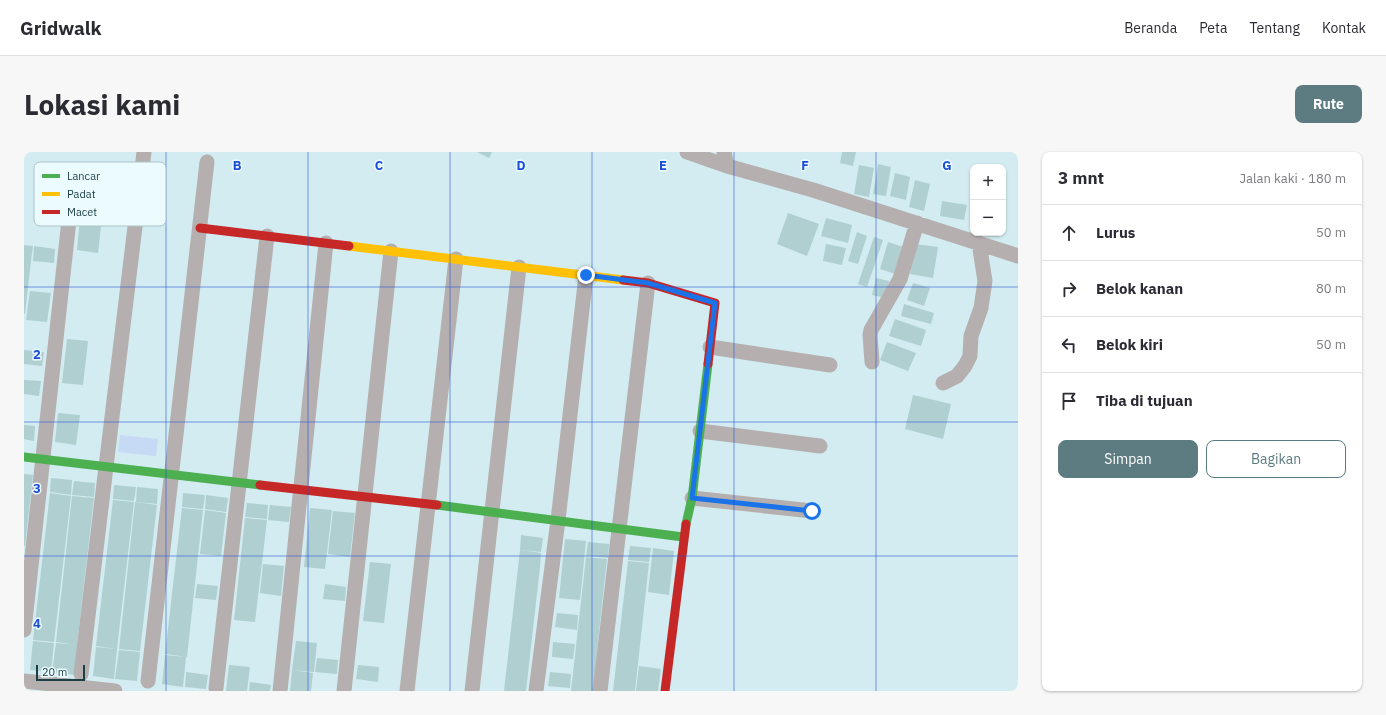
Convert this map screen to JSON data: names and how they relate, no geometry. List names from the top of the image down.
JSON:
{
  "legend": ["Lancar", "Padat", "Macet"],
  "scale_bar": "20 m",
  "page": {
    "header": "Gridwalk",
    "nav": [
      "Beranda",
      "Peta",
      "Tentang",
      "Kontak"
    ],
    "buttons": [
      "Rute",
      ["Simpan", "Bagikan"]
    ],
    "title": "Lokasi kami",
    "heading": ["3 mnt", "Jalan kaki · 180 m"],
    "map_buttons": ["+", "−"],
    "list": [
      ["Lurus", "50 m"],
      ["Belok kanan", "80 m"],
      ["Belok kiri", "50 m"],
      "Tiba di tujuan"
    ],
    "scale": "20 m"
  },
  "grid": {
    "columns": [
      "B",
      "C",
      "D",
      "E",
      "F",
      "G"
    ],
    "rows": ["2", "3", "4"]
  }
}
